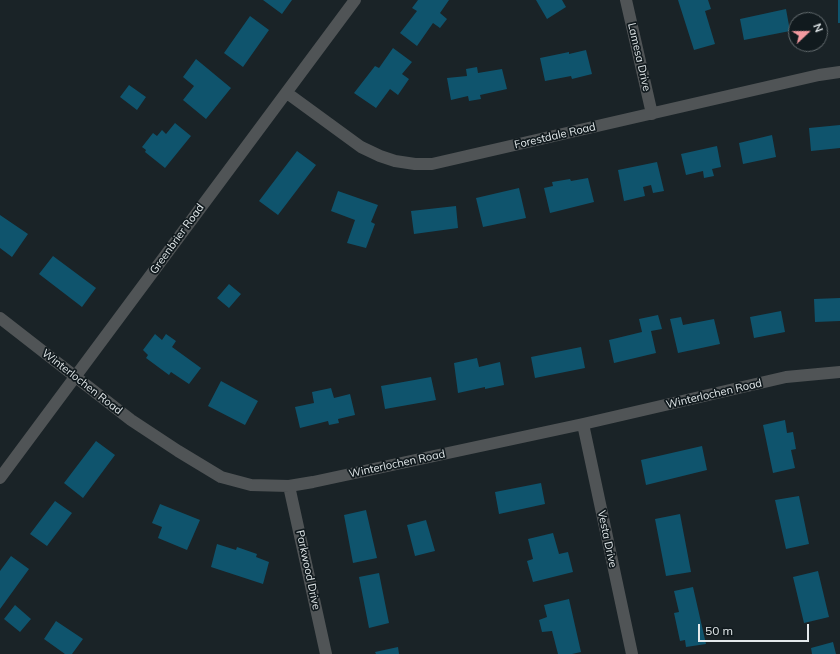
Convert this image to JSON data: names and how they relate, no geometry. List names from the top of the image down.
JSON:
{
  "streets": {
    "street": [
      "Lamesa Drive",
      "Forestdale Road",
      "Greenbrier Road",
      "Winterlochen Road",
      "Vesta Drive",
      "Parkwood Drive"
    ]
  },
  "crossings": [
    ["Lamesa Drive", "Forestdale Road"],
    ["Forestdale Road", "Greenbrier Road"],
    ["Greenbrier Road", "Winterlochen Road"],
    ["Winterlochen Road", "Vesta Drive"],
    ["Winterlochen Road", "Parkwood Drive"]
  ],
  "scale_bar": "50 m",
  "north": "right"
}
